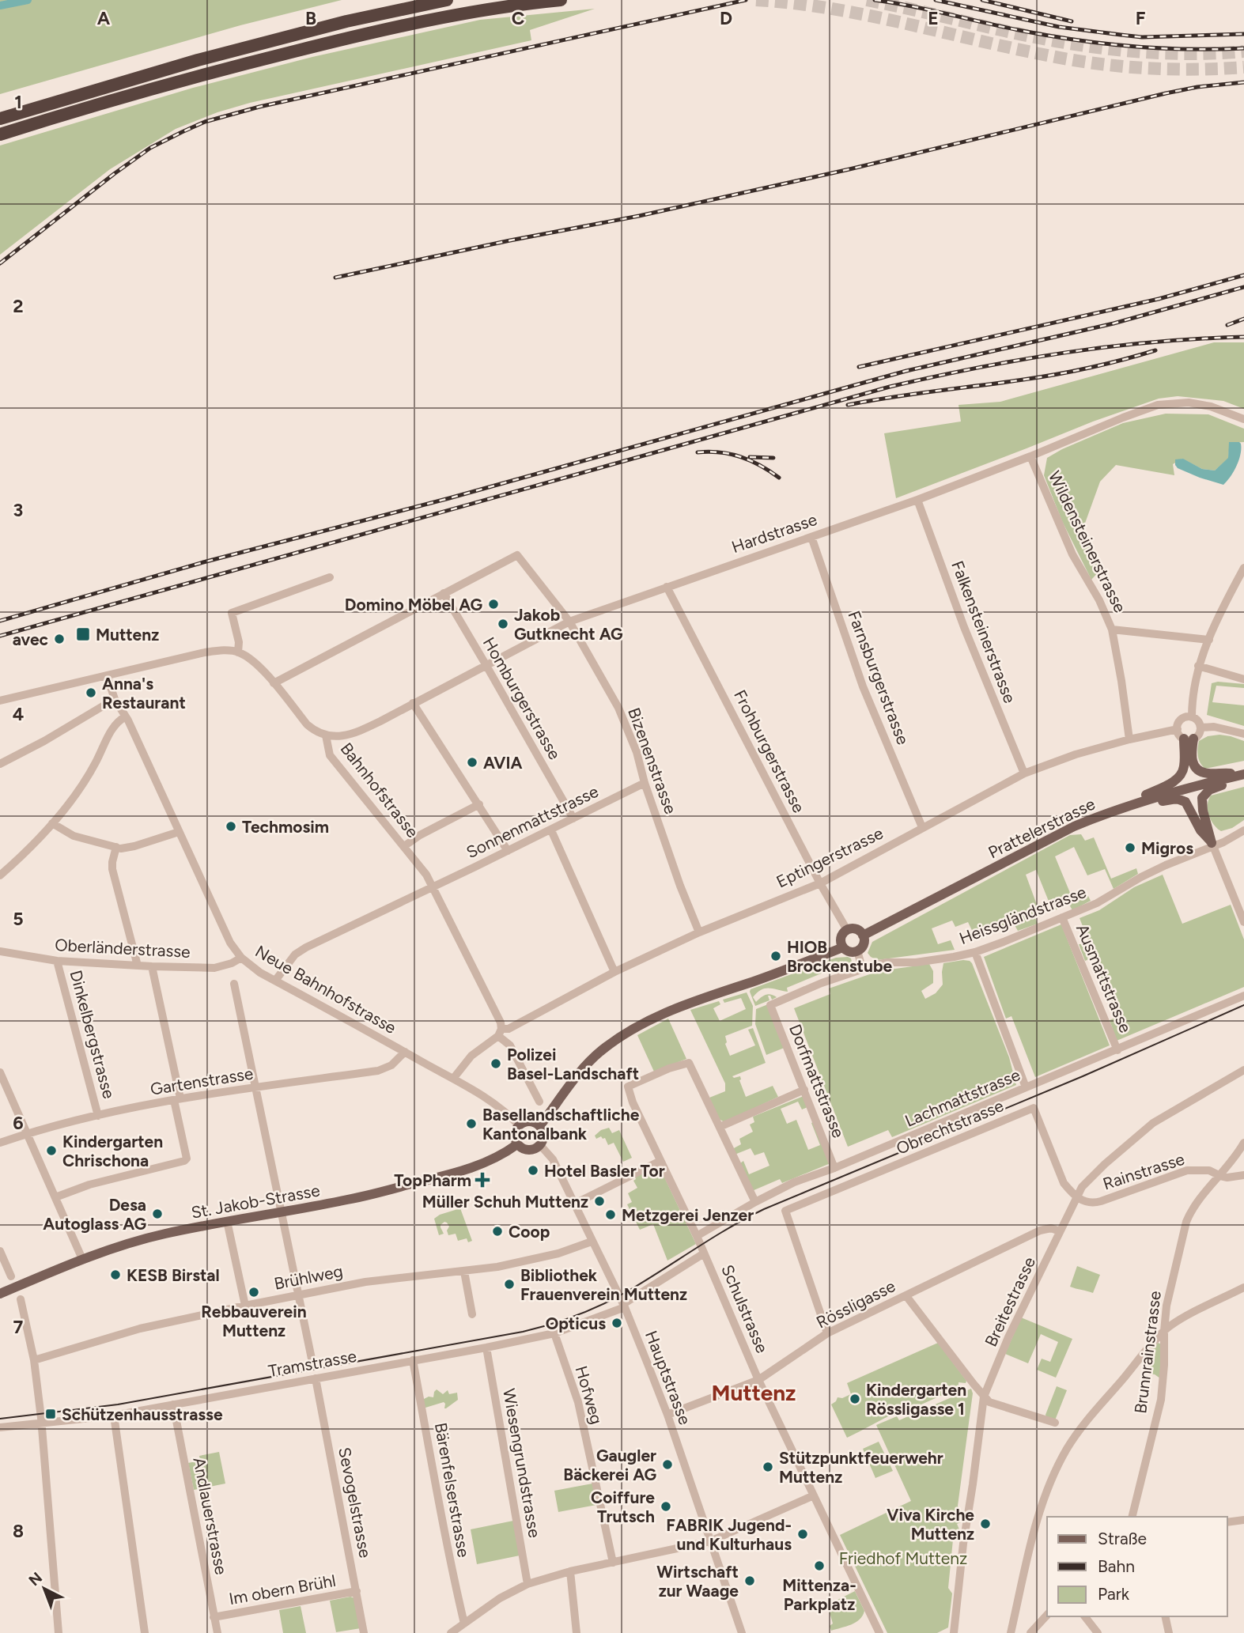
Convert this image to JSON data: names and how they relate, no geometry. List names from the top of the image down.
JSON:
{
  "streets": {
    "main road": ["Prattelerstrasse", "St. Jakob-Strasse"],
    "street": [
      "Hardstrasse",
      "Wildensteinerstrasse",
      "Falkensteinerstrasse",
      "Farnsburgerstrasse",
      "Homburgerstrasse",
      "Frohburgerstrasse",
      "Bizenenstrasse",
      "Bahnhofstrasse",
      "Sonnenmattstrasse",
      "Eptingerstrasse",
      "Heissgländstrasse",
      "Oberländerstrasse",
      "Ausmattstrasse",
      "Neue Bahnhofstrasse",
      "Dinkelbergstrasse",
      "Gartenstrasse",
      "Dorfmattstrasse",
      "Lachmattstrasse",
      "Obrechtstrasse",
      "Rainstrasse",
      "Brühlweg",
      "Breitestrasse",
      "Rössligasse",
      "Schulstrasse",
      "Brunnrainstrasse",
      "Tramstrasse",
      "Hauptstrasse",
      "Hofweg",
      "Wiesengrundstrasse",
      "Bärenfelserstrasse",
      "Sevogelstrasse",
      "Andlauerstrasse",
      "Im obern Brühl"
    ]
  },
  "crossings": [
    ["Hardstrasse", "Wildensteinerstrasse"],
    ["Hardstrasse", "Falkensteinerstrasse"],
    ["Hardstrasse", "Farnsburgerstrasse"],
    ["Hardstrasse", "Homburgerstrasse"],
    ["Hardstrasse", "Frohburgerstrasse"],
    ["Hardstrasse", "Bizenenstrasse"],
    ["Hardstrasse", "Bahnhofstrasse"],
    ["Wildensteinerstrasse", "Eptingerstrasse"],
    ["Falkensteinerstrasse", "Eptingerstrasse"],
    ["Farnsburgerstrasse", "Eptingerstrasse"],
    ["Homburgerstrasse", "Bizenenstrasse"],
    ["Homburgerstrasse", "Sonnenmattstrasse"],
    ["Frohburgerstrasse", "Prattelerstrasse"],
    ["Frohburgerstrasse", "Eptingerstrasse"],
    ["Bizenenstrasse", "Sonnenmattstrasse"],
    ["Bizenenstrasse", "Eptingerstrasse"],
    ["Bahnhofstrasse", "Sonnenmattstrasse"],
    ["Bahnhofstrasse", "Eptingerstrasse"],
    ["Sonnenmattstrasse", "Neue Bahnhofstrasse"],
    ["Heissgländstrasse", "Ausmattstrasse"],
    ["Heissgländstrasse", "Dorfmattstrasse"],
    ["Oberländerstrasse", "Neue Bahnhofstrasse"],
    ["Oberländerstrasse", "Dinkelbergstrasse"],
    ["Ausmattstrasse", "Lachmattstrasse"],
    ["Neue Bahnhofstrasse", "Gartenstrasse"],
    ["Neue Bahnhofstrasse", "St. Jakob-Strasse"],
    ["Neue Bahnhofstrasse", "Hauptstrasse"],
    ["Dinkelbergstrasse", "Gartenstrasse"],
    ["Dorfmattstrasse", "Lachmattstrasse"],
    ["Lachmattstrasse", "Schulstrasse"],
    ["Obrechtstrasse", "Rainstrasse"],
    ["Obrechtstrasse", "Breitestrasse"],
    ["Obrechtstrasse", "Rössligasse"],
    ["Rainstrasse", "Breitestrasse"],
    ["Rainstrasse", "Brunnrainstrasse"],
    ["St. Jakob-Strasse", "Hauptstrasse"],
    ["Brühlweg", "Hauptstrasse"],
    ["Breitestrasse", "Rössligasse"],
    ["Rössligasse", "Schulstrasse"],
    ["Rössligasse", "Hauptstrasse"],
    ["Schulstrasse", "Tramstrasse"],
    ["Tramstrasse", "Hauptstrasse"],
    ["Tramstrasse", "Hofweg"],
    ["Tramstrasse", "Wiesengrundstrasse"],
    ["Tramstrasse", "Bärenfelserstrasse"],
    ["Tramstrasse", "Sevogelstrasse"],
    ["Tramstrasse", "Andlauerstrasse"],
    ["Sevogelstrasse", "Im obern Brühl"],
    ["Andlauerstrasse", "Im obern Brühl"]
  ],
  "districts": ["Muttenz"],
  "parks": ["Friedhof Muttenz"],
  "places": {
    "other": [
      "Domino Möbel AG",
      "Jakob Gutknecht AG",
      "avec",
      "Anna's Restaurant",
      "AVIA",
      "Techmosim",
      "Migros",
      "HIOB Brockenstube",
      "Polizei Basel-Landschaft",
      "Basellandschaftliche Kantonalbank",
      "Kindergarten Chrischona",
      "Hotel Basler Tor",
      "Müller Schuh Muttenz",
      "Desa Autoglass AG",
      "Metzgerei Jenzer",
      "Coop",
      "KESB Birstal",
      "Bibliothek Frauenverein Muttenz",
      "Rebbauverein Muttenz",
      "Opticus",
      "Kindergarten Rössligasse 1",
      "Gaugler Bäckerei AG",
      "Stützpunktfeuerwehr Muttenz",
      "Coiffure Trutsch",
      "Viva Kirche Muttenz",
      "FABRIK Jugend- und Kulturhaus",
      "Mittenza- Parkplatz",
      "Wirtschaft zur Waage"
    ],
    "transit": ["Muttenz", "Schützenhausstrasse"],
    "health": ["TopPharm"]
  },
  "legend": ["Straße", "Bahn", "Park"],
  "north": "top left",
  "grid": {
    "columns": [
      "A",
      "B",
      "C",
      "D",
      "E",
      "F"
    ],
    "rows": [
      "1",
      "2",
      "3",
      "4",
      "5",
      "6",
      "7",
      "8"
    ]
  }
}
